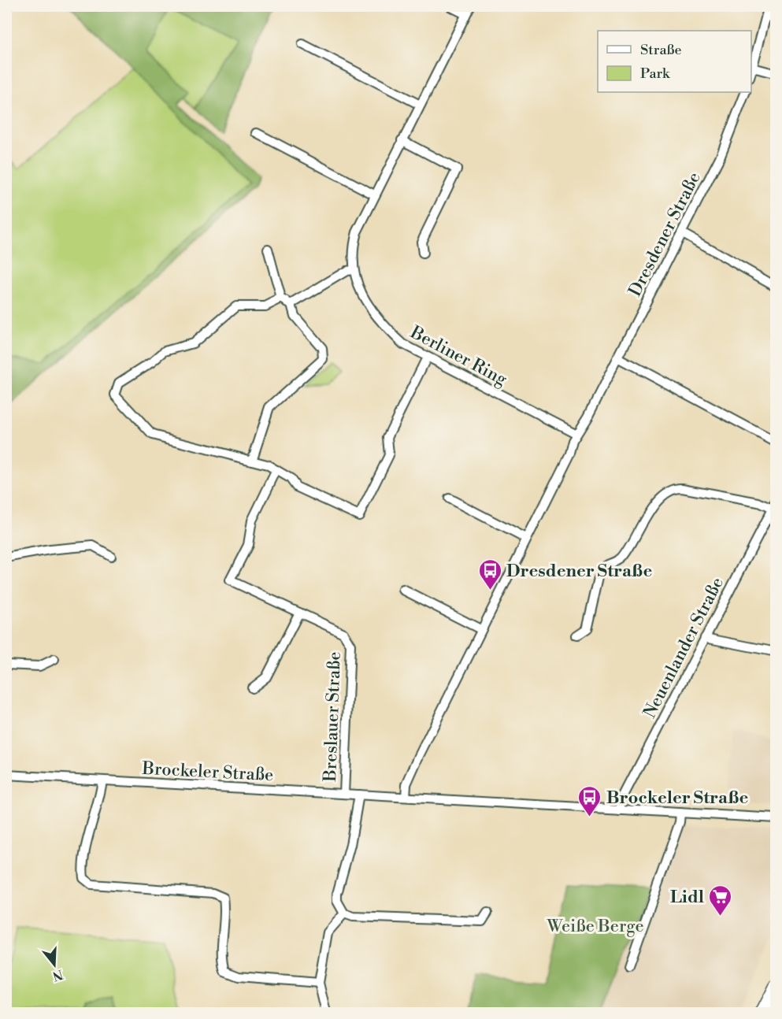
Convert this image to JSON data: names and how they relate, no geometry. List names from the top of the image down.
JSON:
{
  "streets": {
    "street": [
      "Dresdener Straße",
      "Berliner Ring",
      "Neuenlander Straße",
      "Breslauer Straße",
      "Brockeler Straße"
    ]
  },
  "crossings": [
    ["Dresdener Straße", "Berliner Ring"],
    ["Dresdener Straße", "Brockeler Straße"],
    ["Neuenlander Straße", "Brockeler Straße"],
    ["Breslauer Straße", "Brockeler Straße"]
  ],
  "parks": ["Weiße Berge"],
  "places": {
    "bus stop": ["Dresdener Straße", "Brockeler Straße"],
    "supermarket": ["Lidl"]
  },
  "legend": ["Straße", "Park"],
  "north": "bottom"
}
